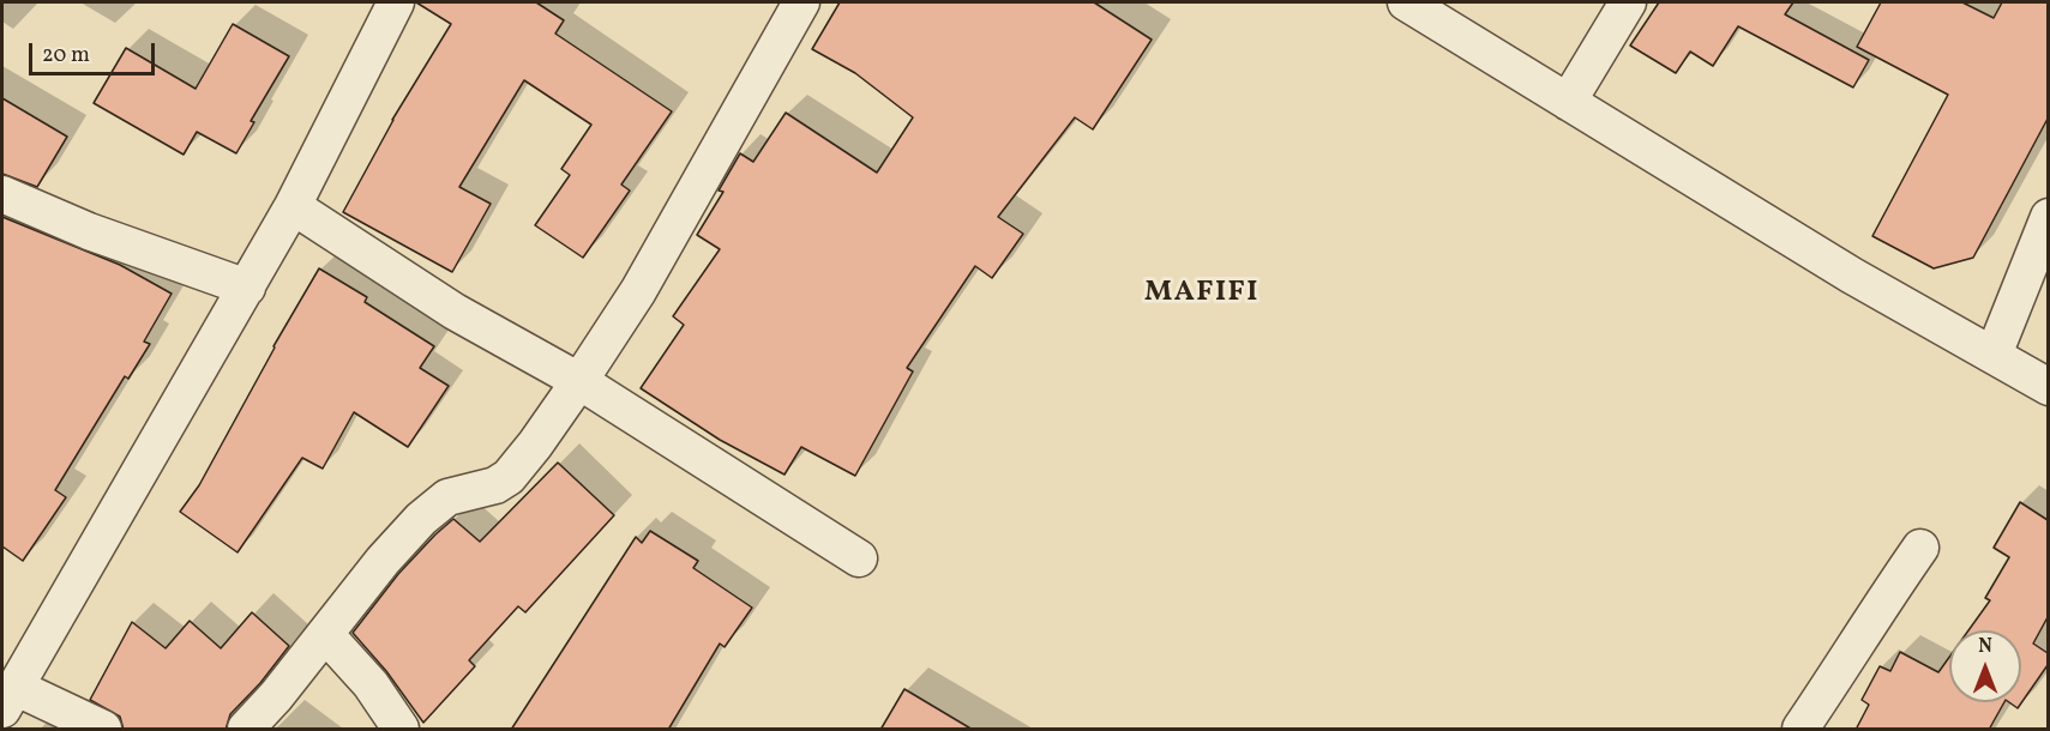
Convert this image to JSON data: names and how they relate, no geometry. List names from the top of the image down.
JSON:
{
  "districts": ["MAFIFI"],
  "scale_bar": "20 m",
  "north": "top"
}
